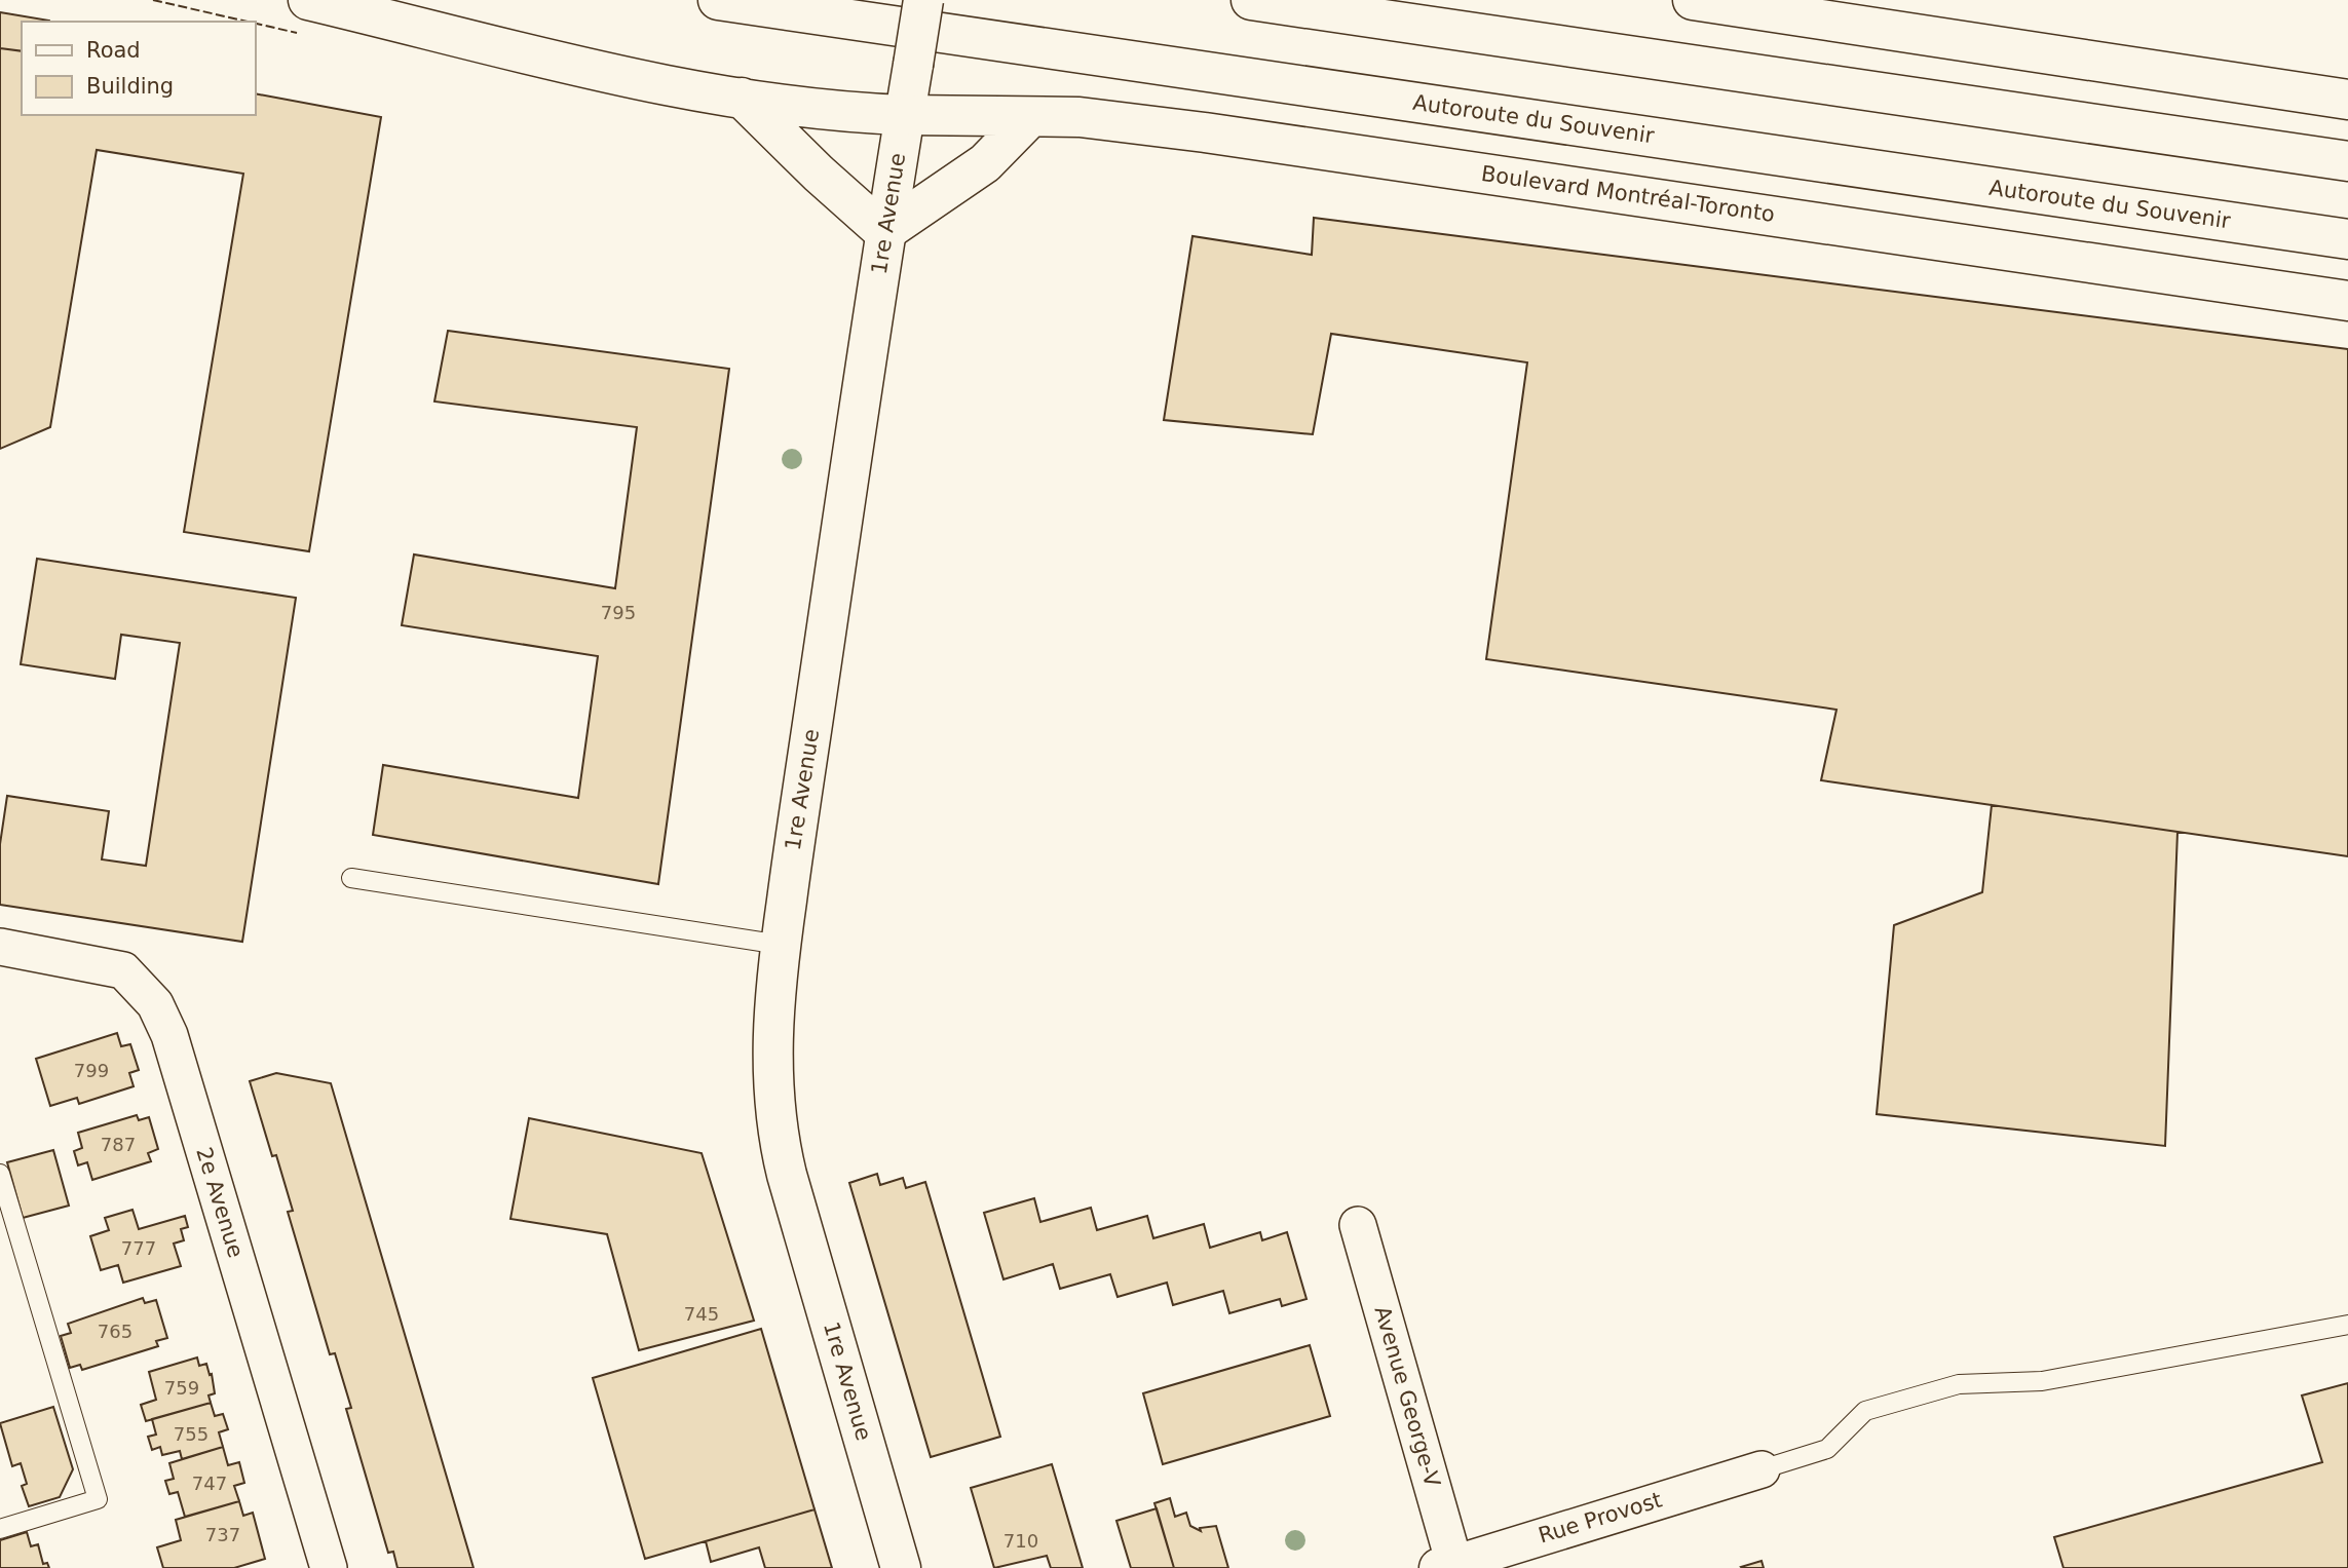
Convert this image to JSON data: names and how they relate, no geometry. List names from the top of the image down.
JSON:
{
  "streets": {
    "main road": ["Autoroute du Souvenir", "Boulevard Montréal-Toronto", "1re Avenue"],
    "street": ["2e Avenue", "Avenue George-V", "Rue Provost"]
  },
  "crossings": [
    ["Boulevard Montréal-Toronto", "1re Avenue"],
    ["Avenue George-V", "Rue Provost"]
  ],
  "house_numbers": [
    "795",
    "799",
    "787",
    "777",
    "745",
    "765",
    "759",
    "755",
    "747",
    "737",
    "710"
  ],
  "legend": ["Road", "Building"]
}
